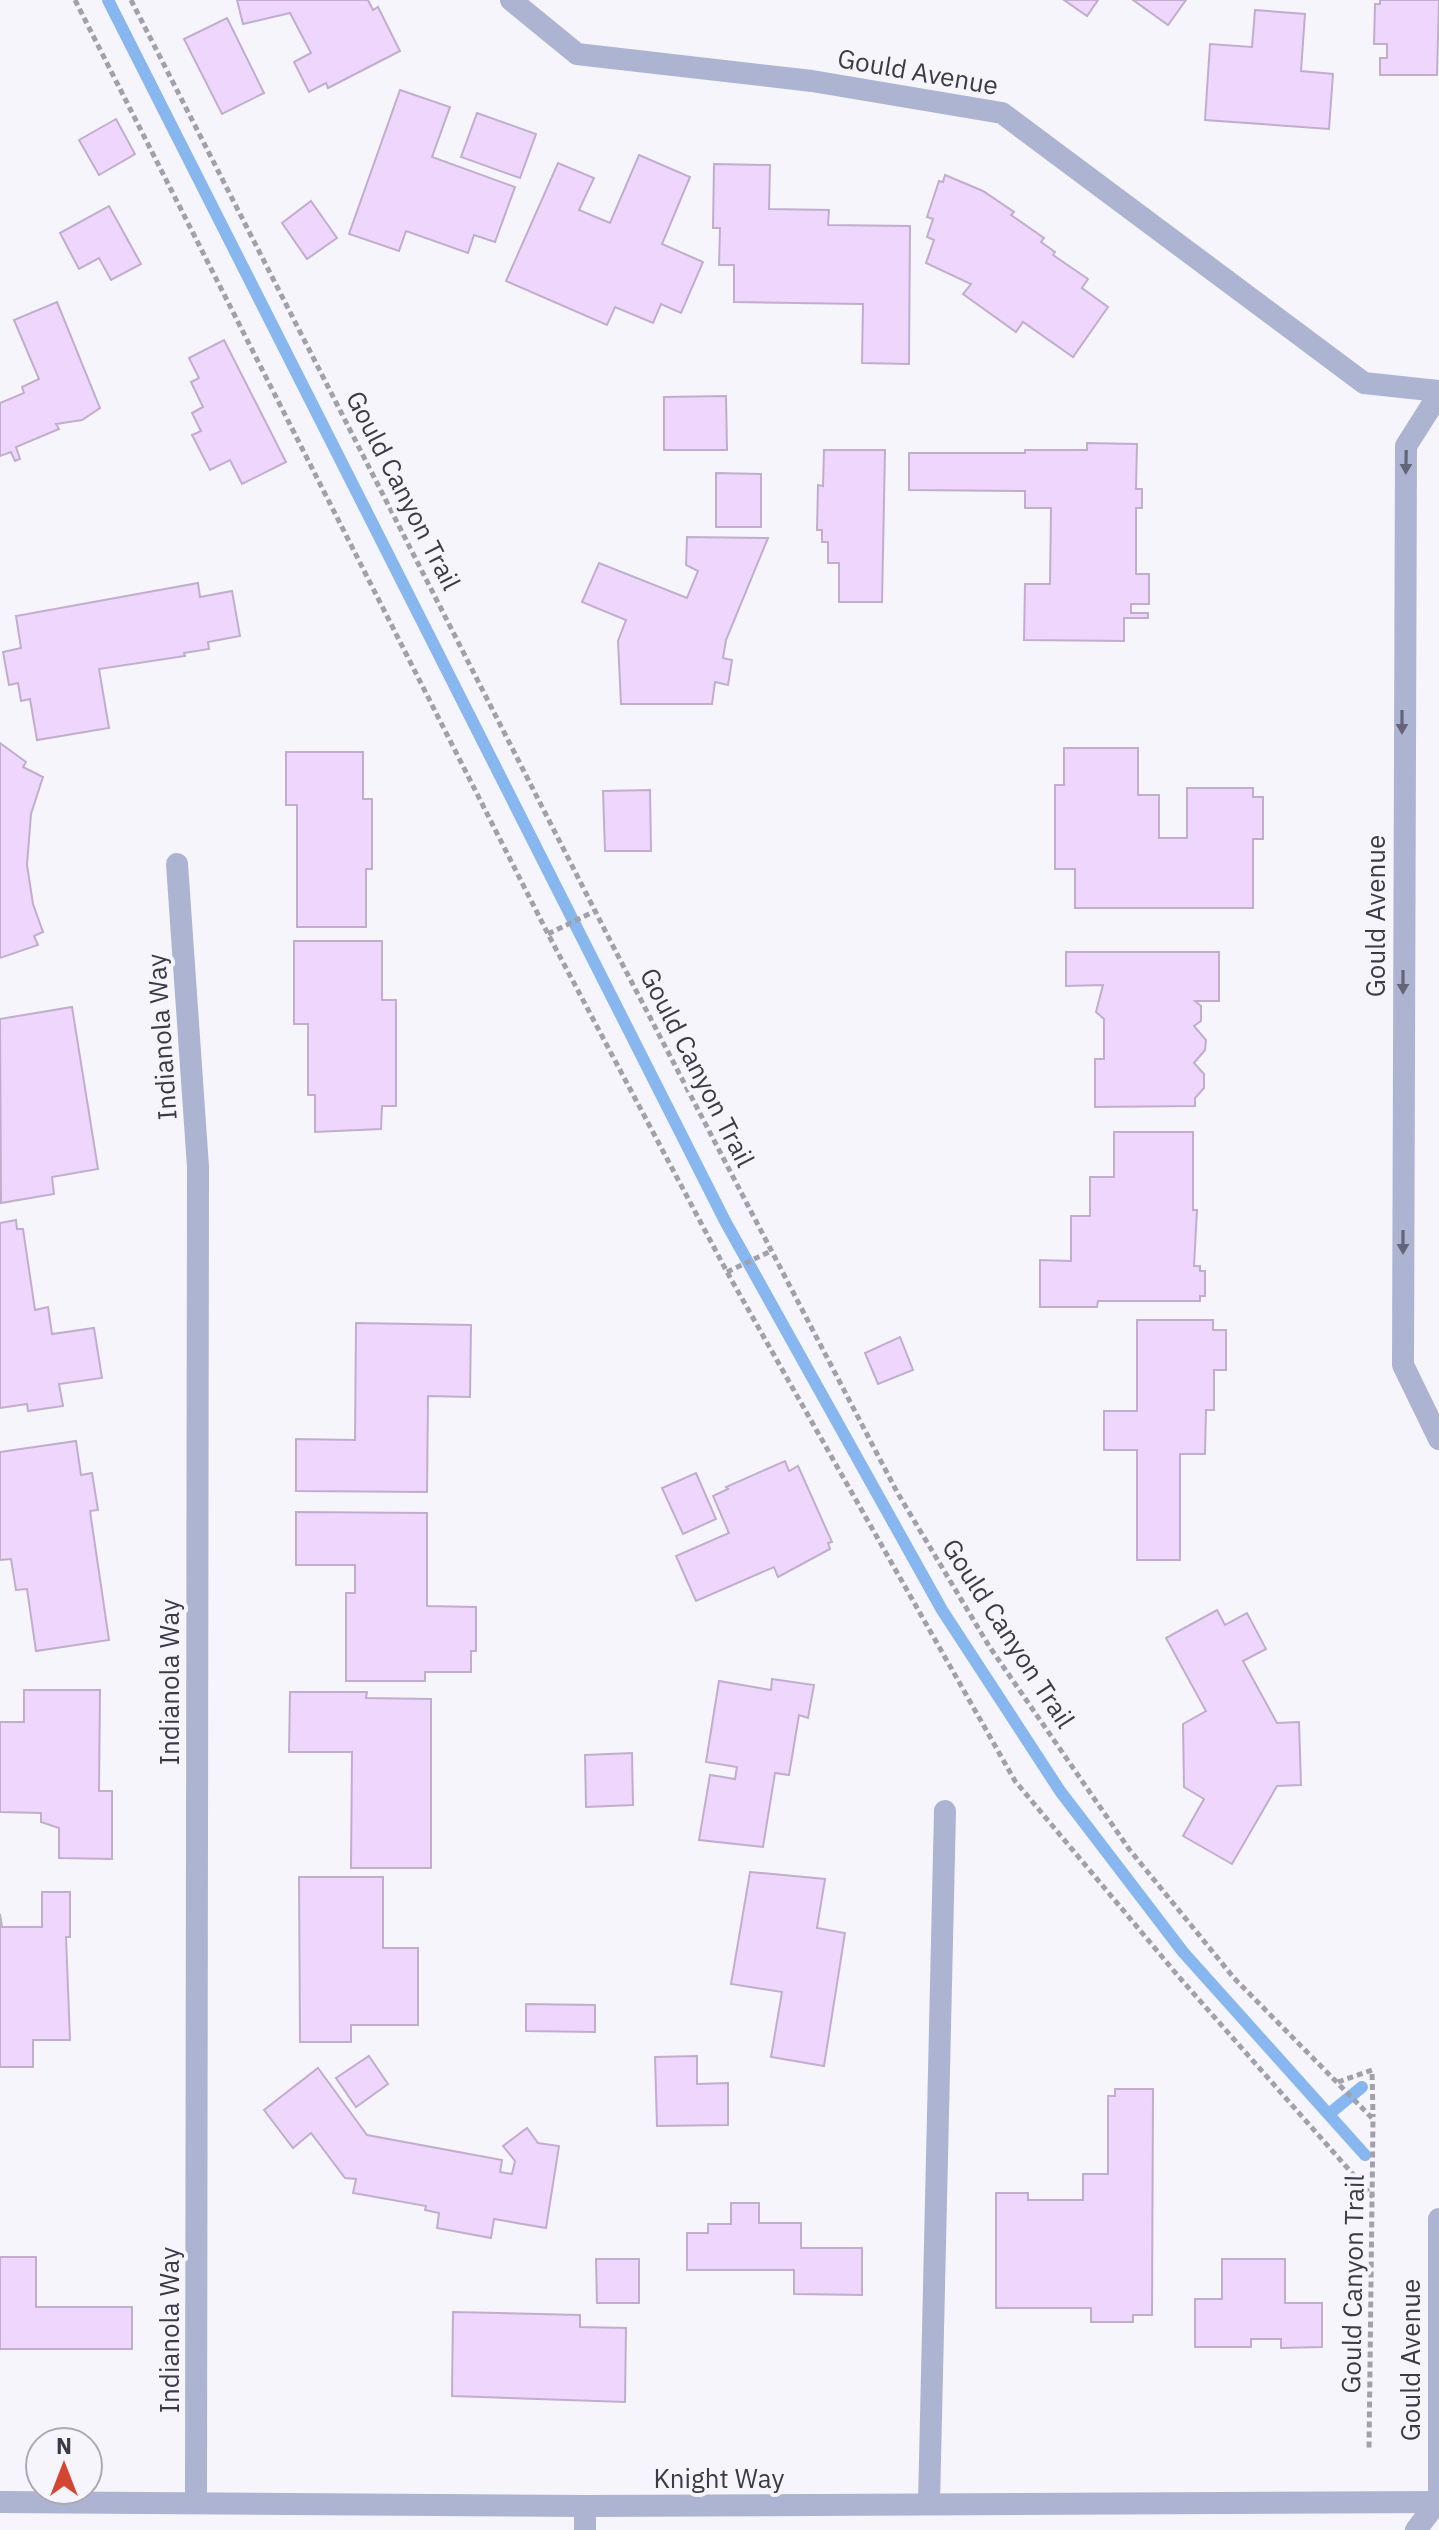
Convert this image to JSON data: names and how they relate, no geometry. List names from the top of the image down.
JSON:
{
  "streets": {
    "street": ["Gould Avenue", "Indianola Way", "Knight Way"],
    "path": ["Gould Canyon Trail"]
  },
  "crossings": [
    ["Gould Avenue", "Knight Way"],
    ["Indianola Way", "Knight Way"]
  ],
  "one_way": ["Gould Avenue"],
  "north": "top"
}
